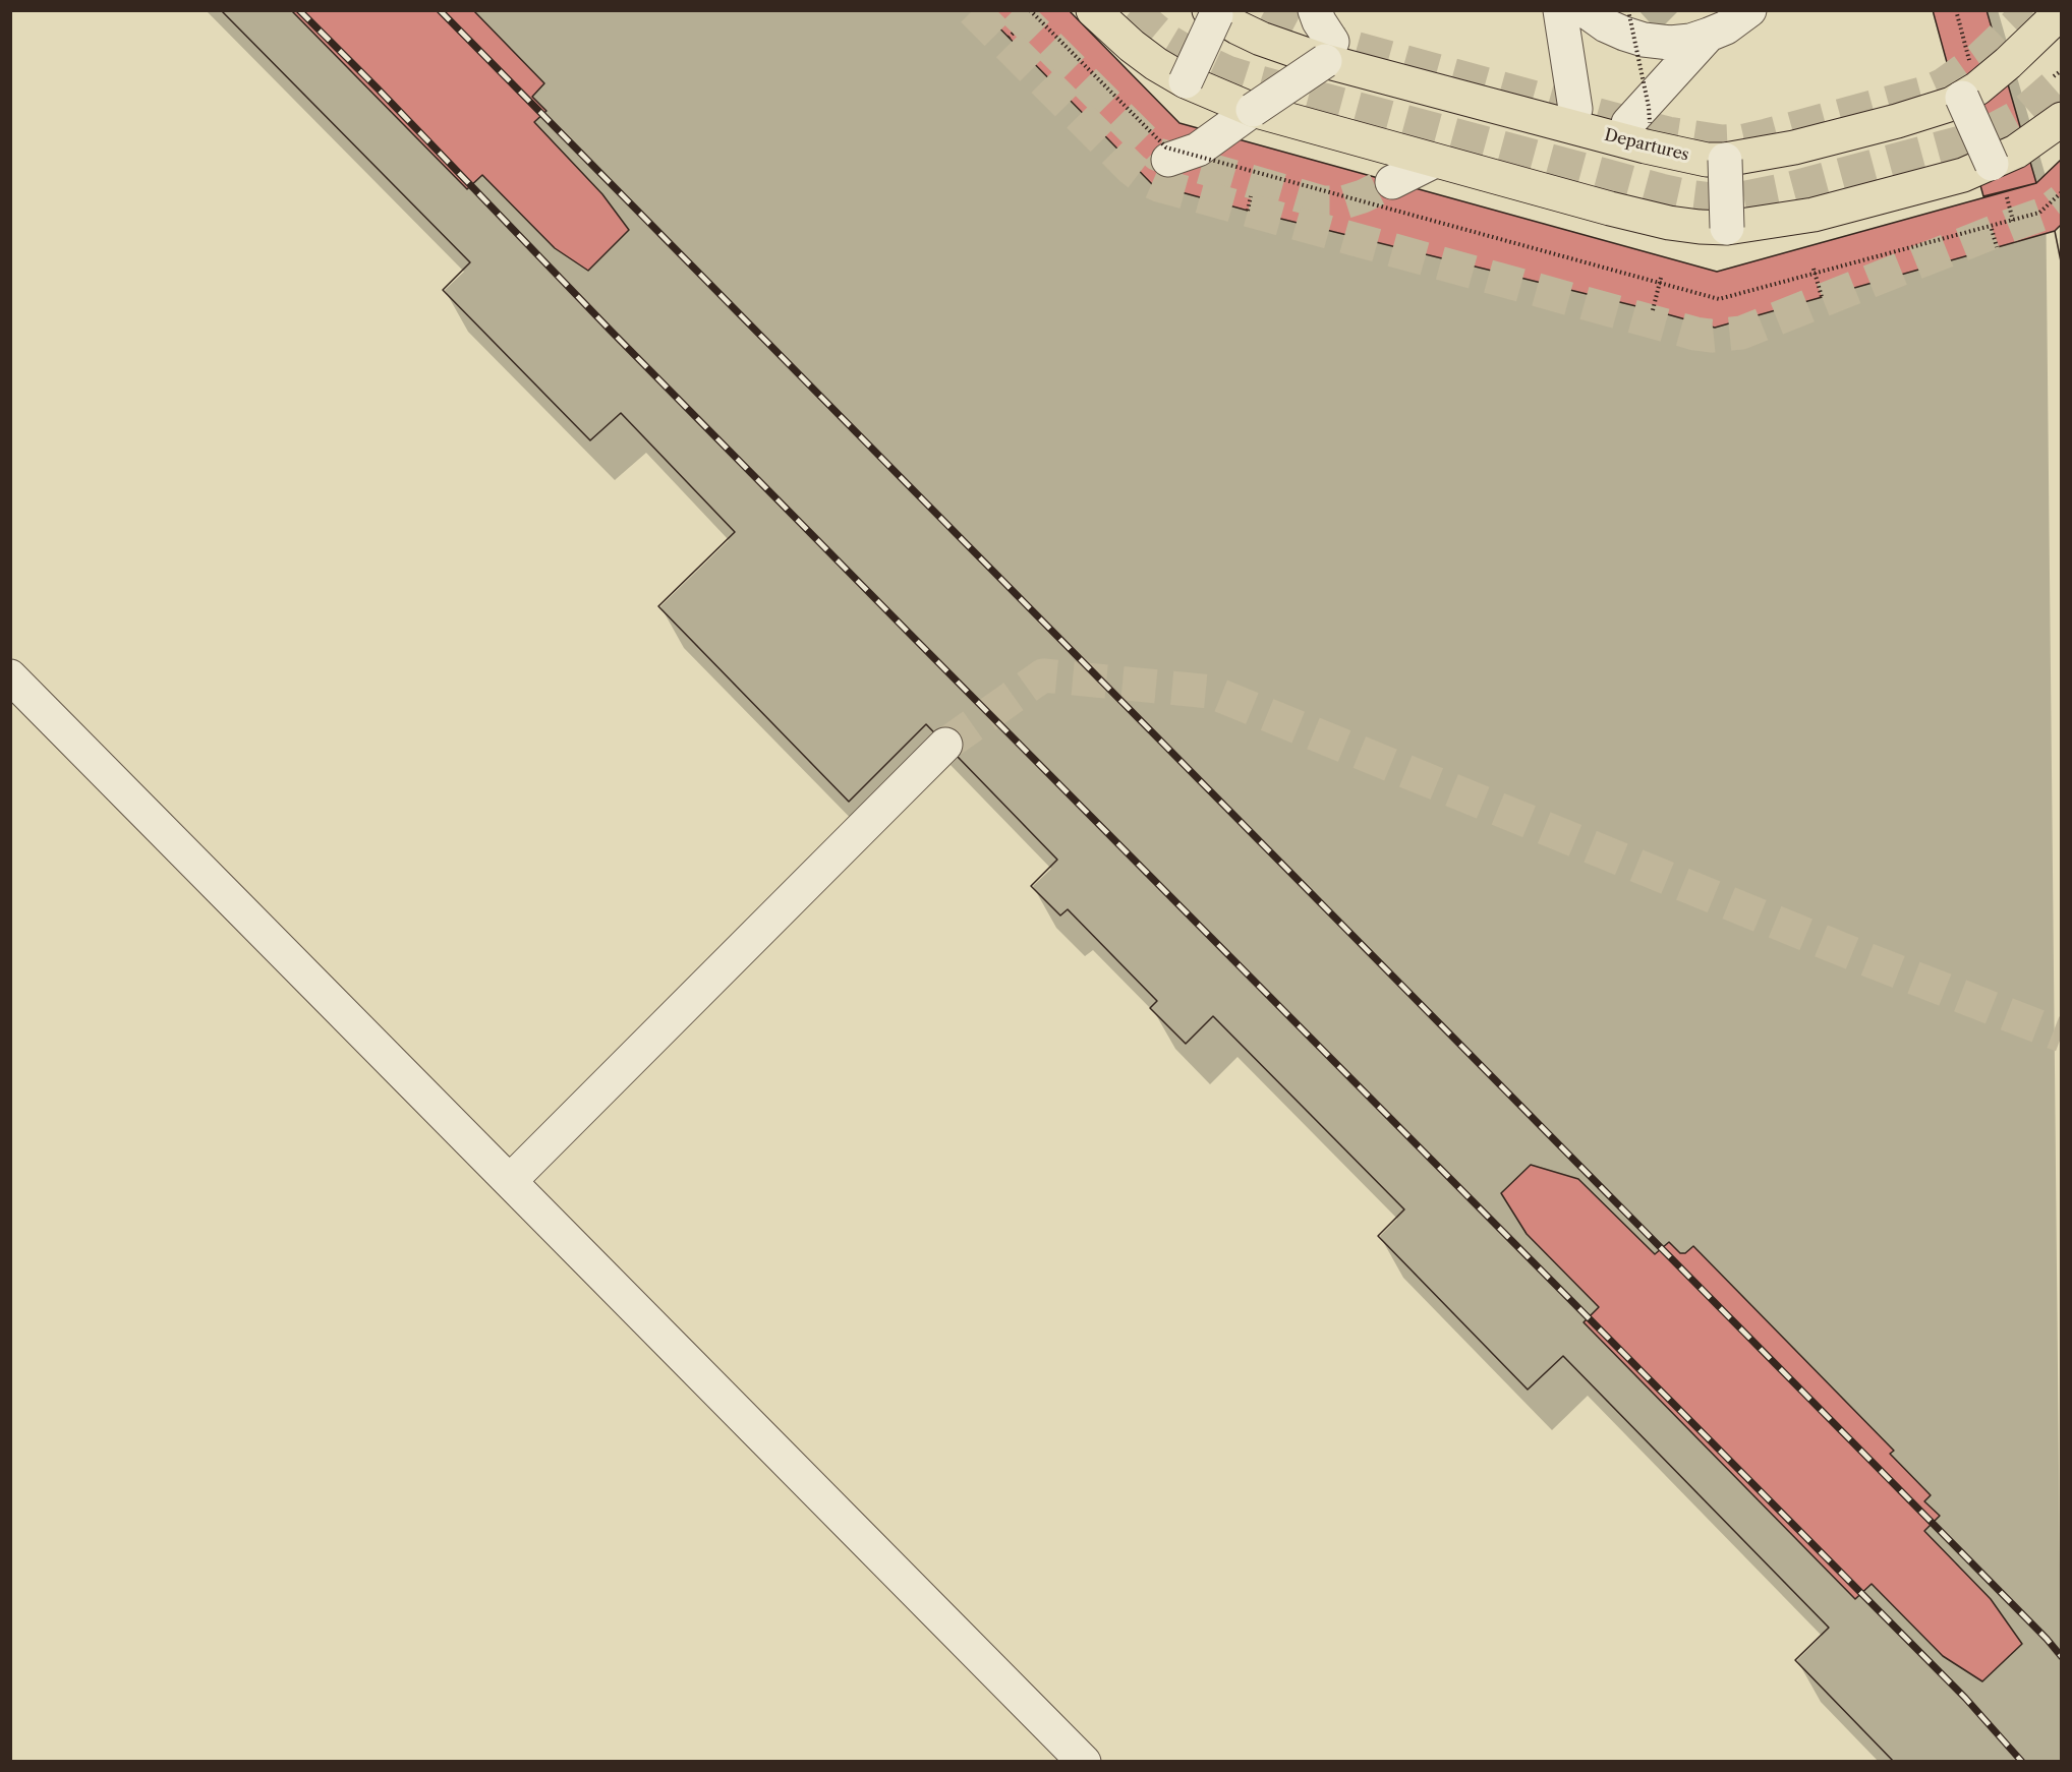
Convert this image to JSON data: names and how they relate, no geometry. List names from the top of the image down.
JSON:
{
  "streets": {
    "main road": ["Departures"]
  }
}
